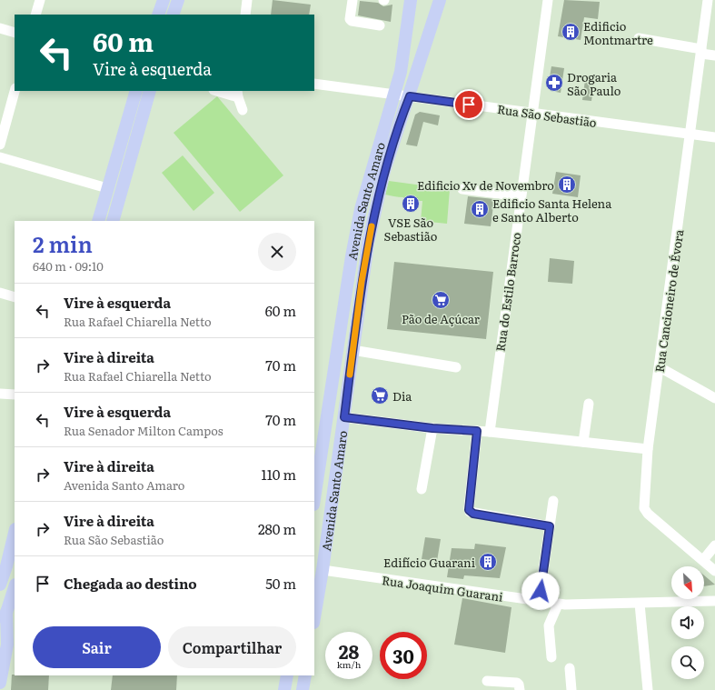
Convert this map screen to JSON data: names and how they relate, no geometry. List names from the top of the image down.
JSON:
{
  "streets": {
    "main road": ["Avenida Santo Amaro"],
    "street": [
      "Rua São Sebastião",
      "Rua do Estilo Barroco",
      "Rua Cancioneiro de Évora",
      "Rua Joaquim Guarani"
    ]
  },
  "crossings": [
    ["Rua São Sebastião", "Avenida Santo Amaro"],
    ["Rua São Sebastião", "Rua do Estilo Barroco"],
    ["Rua São Sebastião", "Rua Cancioneiro de Évora"],
    ["Avenida Santo Amaro", "Rua Joaquim Guarani"]
  ],
  "places": {
    "building": [
      "Edificio Montmartre",
      "Edificio Xv de Novembro",
      "VSE São Sebastião",
      "Edificio Santa Helena e Santo Alberto",
      "Edifício Guarani"
    ],
    "pharmacy": ["Drogaria São Paulo"],
    "supermarket": ["Pão de Açúcar", "Dia"]
  },
  "north": "bottom right",
  "page": {
    "turn": ["60 m", "Vire à esquerda"],
    "heading": ["2 min", "640 m · 09:10"],
    "list": [
      {
        "name": "Vire à esquerda",
        "note": "Rua Rafael Chiarella Netto",
        "value": "60 m"
      },
      {
        "name": "Vire à direita",
        "note": "Rua Rafael Chiarella Netto",
        "value": "70 m"
      },
      {
        "name": "Vire à esquerda",
        "note": "Rua Senador Milton Campos",
        "value": "70 m"
      },
      {
        "name": "Vire à direita",
        "note": "Avenida Santo Amaro",
        "value": "110 m"
      },
      {
        "name": "Vire à direita",
        "note": "Rua São Sebastião",
        "value": "280 m"
      },
      {
        "name": "Chegada ao destino",
        "value": "50 m"
      }
    ],
    "buttons": ["Sair", "Compartilhar"],
    "speed": "28 km/h",
    "limit": "30"
  }
}
